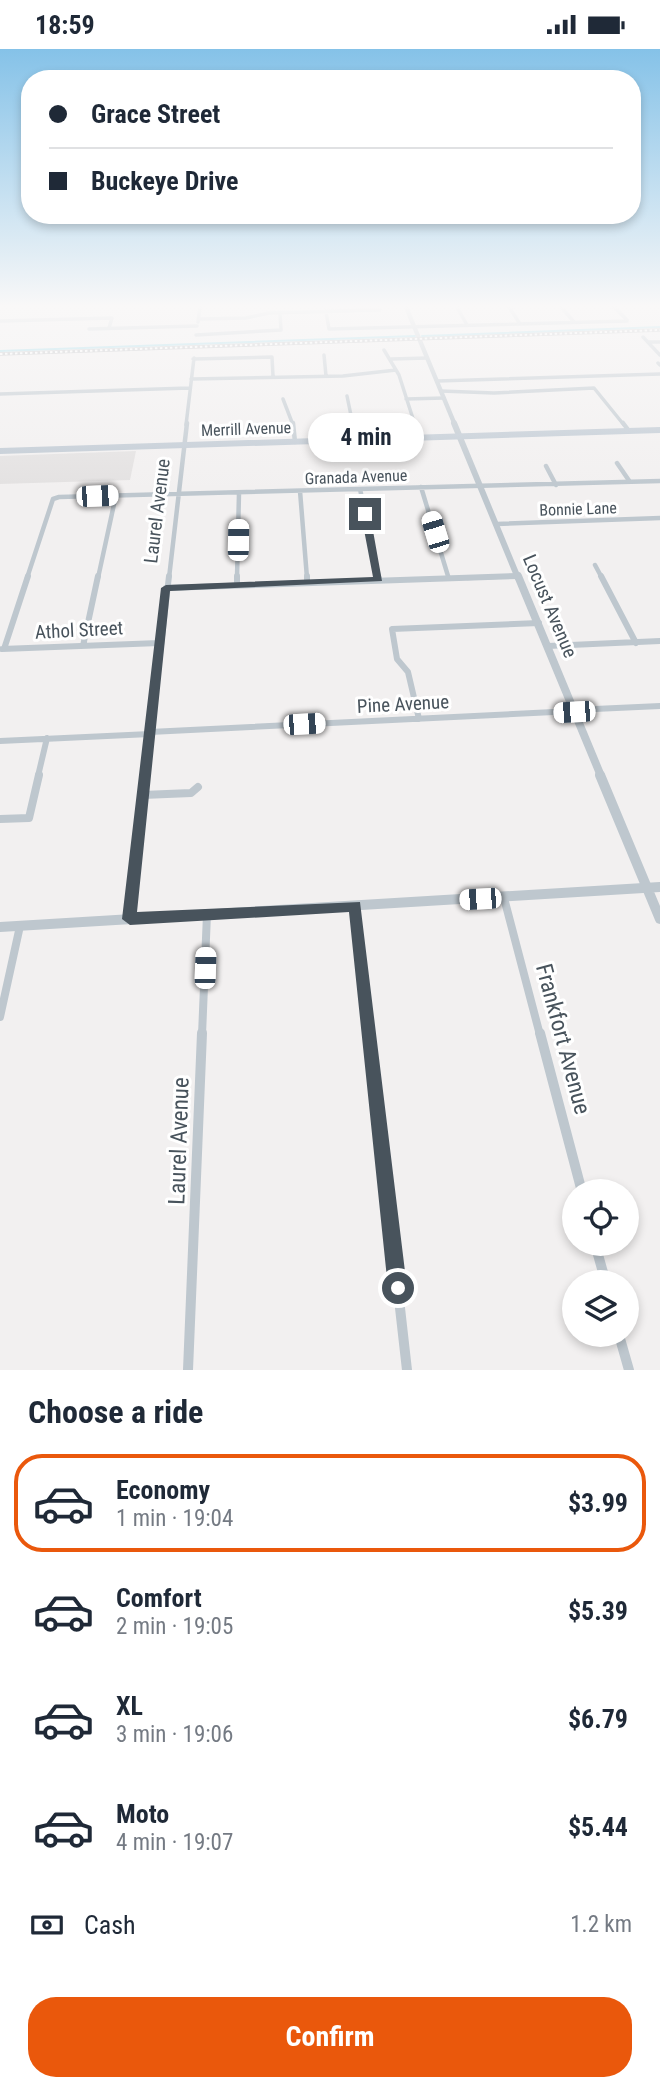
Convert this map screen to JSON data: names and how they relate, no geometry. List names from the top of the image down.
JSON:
{
  "streets": {
    "main road": ["Merrill Avenue"],
    "street": [
      "Granada Avenue",
      "Bonnie Lane",
      "Laurel Avenue",
      "Locust Avenue",
      "Athol Street",
      "Pine Avenue",
      "Frankfort Avenue"
    ]
  },
  "crossings": [
    ["Merrill Avenue", "Laurel Avenue"],
    ["Merrill Avenue", "Locust Avenue"],
    ["Granada Avenue", "Laurel Avenue"],
    ["Granada Avenue", "Locust Avenue"],
    ["Granada Avenue", "Athol Street"],
    ["Bonnie Lane", "Locust Avenue"],
    ["Laurel Avenue", "Athol Street"],
    ["Laurel Avenue", "Pine Avenue"],
    ["Locust Avenue", "Pine Avenue"]
  ],
  "page": {
    "status": "18:59",
    "banner": ["Grace Street", "Buckeye Drive"],
    "bubble": "4 min",
    "heading": "Choose a ride",
    "list": [
      {
        "name": "Economy",
        "note": "1 min · 19:04",
        "value": "$3.99"
      },
      {
        "name": "Comfort",
        "note": "2 min · 19:05",
        "value": "$5.39"
      },
      {
        "name": "XL",
        "note": "3 min · 19:06",
        "value": "$6.79"
      },
      {
        "name": "Moto",
        "note": "4 min · 19:07",
        "value": "$5.44"
      }
    ],
    "pay": ["Cash", "1.2 km"],
    "buttons": "Confirm"
  }
}
